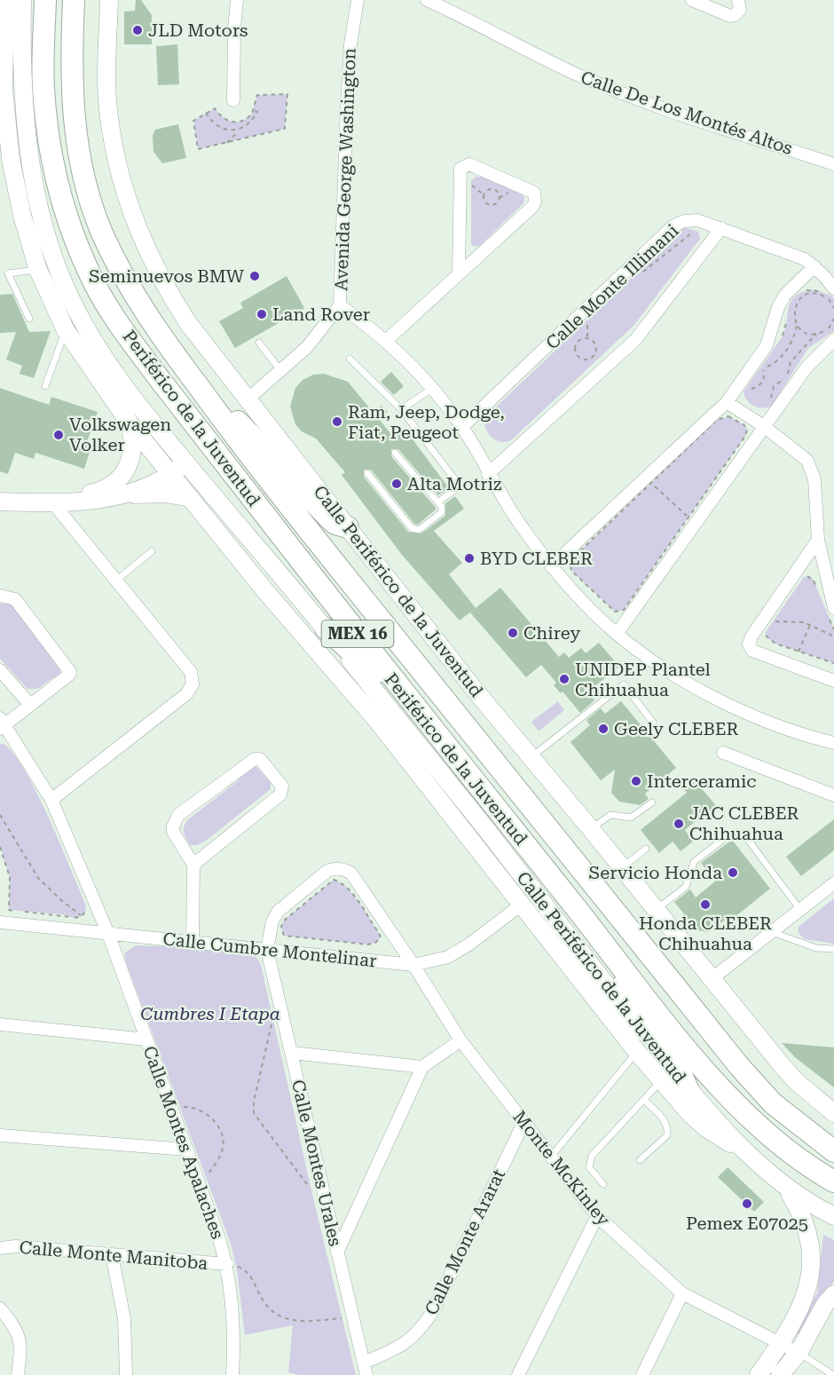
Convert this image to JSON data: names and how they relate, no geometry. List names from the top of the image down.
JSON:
{
  "streets": {
    "highway": ["Periférico de la Juventud", "MEX 16"],
    "main road": ["Calle Periférico de la Juventud"],
    "street": [
      "Calle De Los Montés Altos",
      "Avenida George Washington",
      "Calle Monte Illimani",
      "Calle Cumbre Montelinar",
      "Calle Montes Apalaches",
      "Calle Montes Urales",
      "Monte McKinley",
      "Calle Monte Ararat",
      "Calle Monte Manitoba"
    ]
  },
  "crossings": [
    ["Avenida George Washington", "Calle Periférico de la Juventud"],
    ["Calle Cumbre Montelinar", "Calle Montes Apalaches"],
    ["Calle Cumbre Montelinar", "Calle Montes Urales"],
    ["Calle Cumbre Montelinar", "Monte McKinley"],
    ["Calle Montes Apalaches", "Calle Monte Manitoba"],
    ["Calle Montes Urales", "Monte McKinley"],
    ["Calle Montes Urales", "Calle Monte Ararat"],
    ["Monte McKinley", "Calle Monte Ararat"]
  ],
  "parks": ["Cumbres I Etapa"],
  "places": [
    "JLD Motors",
    "Seminuevos BMW",
    "Land Rover",
    "Ram, Jeep, Dodge, Fiat, Peugeot",
    "Volkswagen Volker",
    "Alta Motriz",
    "BYD CLEBER",
    "Chirey",
    "UNIDEP Plantel Chihuahua",
    "Geely CLEBER",
    "Interceramic",
    "JAC CLEBER Chihuahua",
    "Servicio Honda",
    "Honda CLEBER Chihuahua",
    "Pemex E07025"
  ]
}
